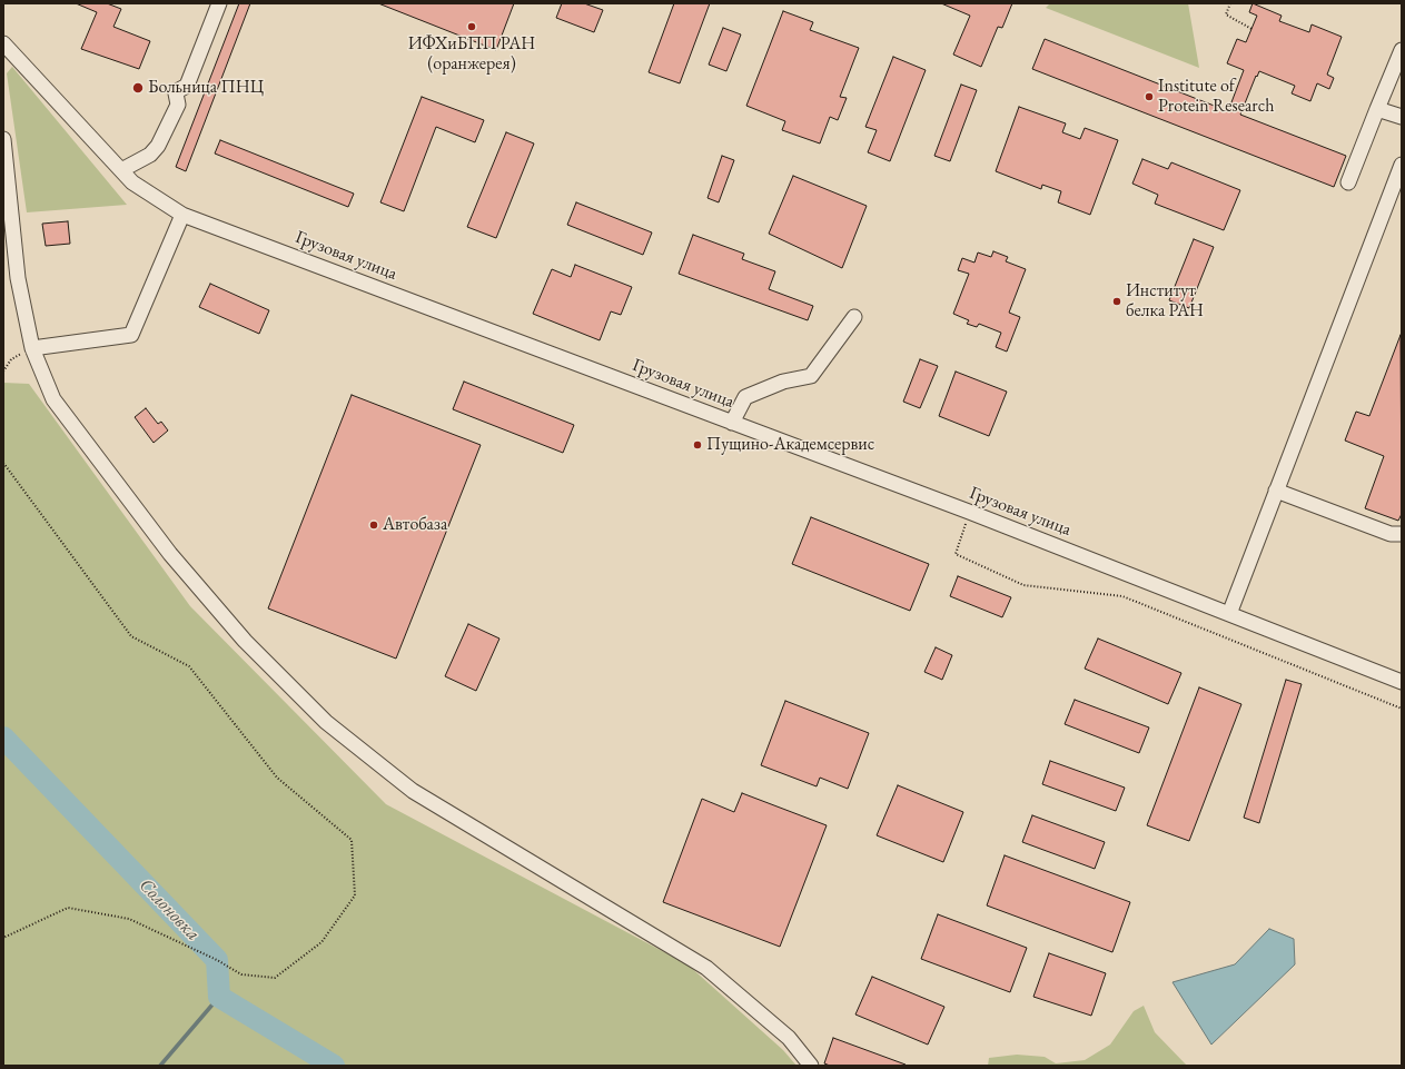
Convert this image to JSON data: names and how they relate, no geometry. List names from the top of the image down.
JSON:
{
  "streets": {
    "street": ["Грузовая улица"]
  },
  "water": ["Солоновка"],
  "places": [
    "ИФХиБПП РАН (оранжерея)",
    "Больница ПНЦ",
    "Institute of Protein Research",
    "Институт белка РАН",
    "Пущино-Академсервис",
    "Автобаза"
  ]
}
